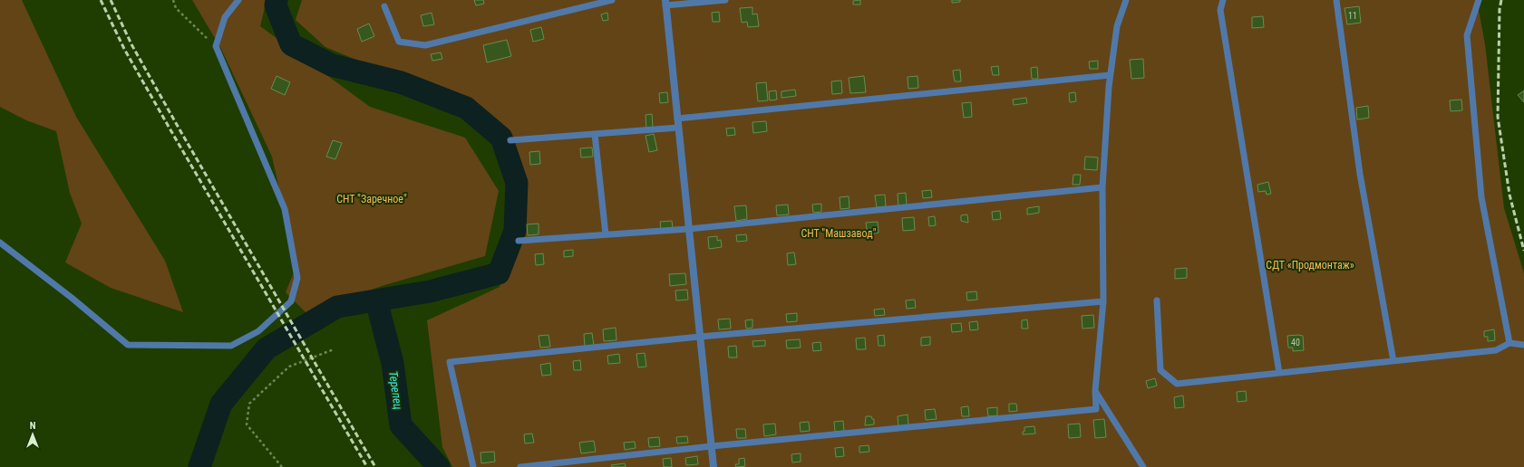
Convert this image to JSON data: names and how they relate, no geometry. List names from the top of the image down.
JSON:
{
  "water": ["Терепец"],
  "parks": ["СНТ \"Заречное\"", "СНТ \"Машзавод\"", "СДТ «Продмонтаж»"],
  "house_numbers": ["11", "40"],
  "north": "top"
}
